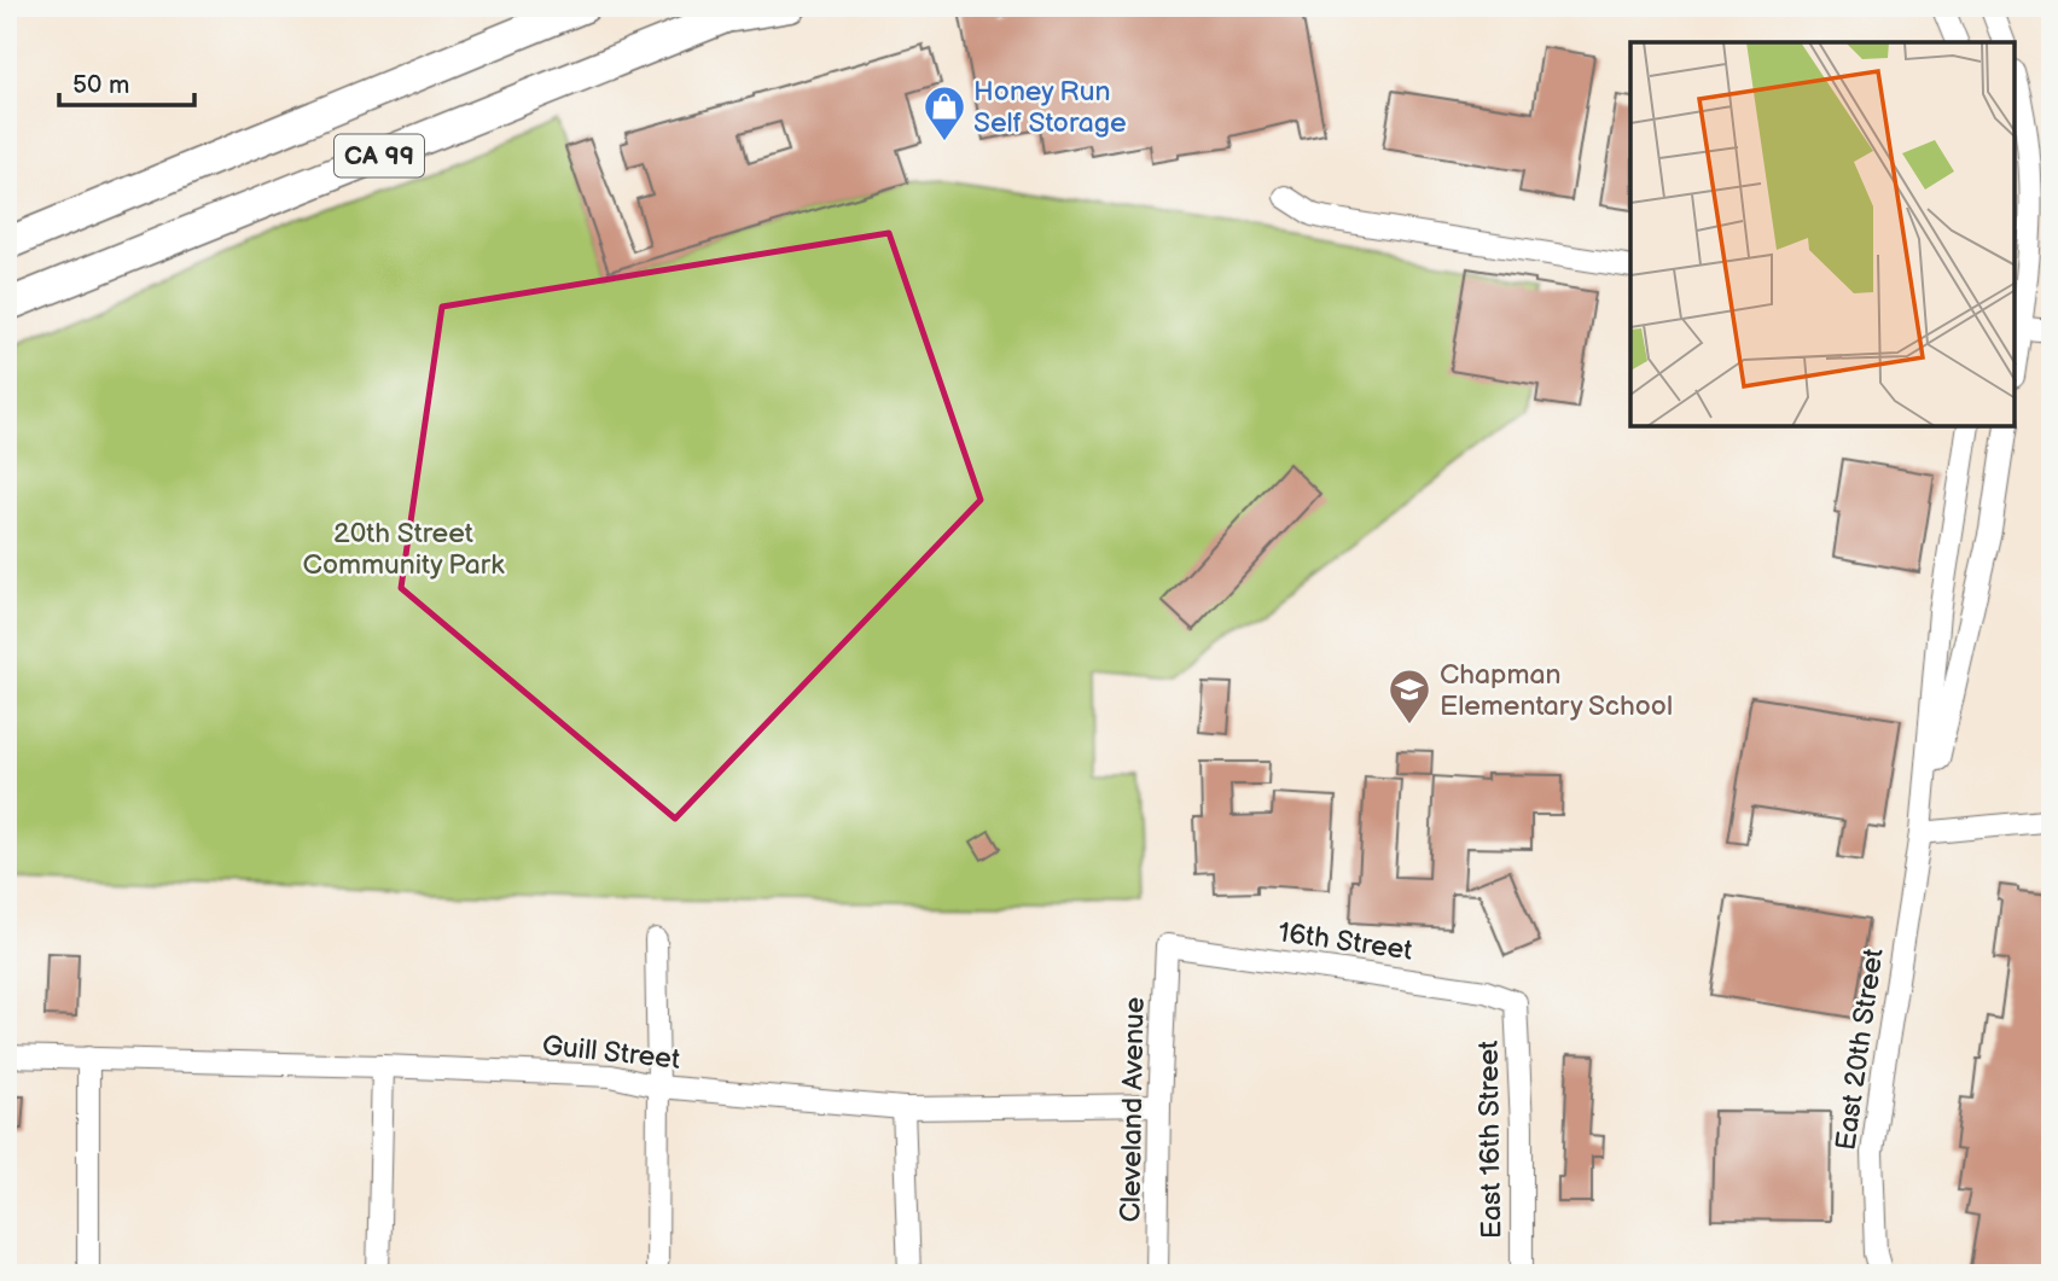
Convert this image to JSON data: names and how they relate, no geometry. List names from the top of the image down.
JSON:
{
  "streets": {
    "highway": ["CA 99"],
    "street": [
      "16th Street",
      "East 20th Street",
      "Guill Street",
      "Cleveland Avenue",
      "East 16th Street"
    ]
  },
  "crossings": [
    ["16th Street", "Cleveland Avenue"],
    ["16th Street", "East 16th Street"],
    ["Guill Street", "Cleveland Avenue"]
  ],
  "parks": ["20th Street Community Park"],
  "places": {
    "shop": ["Honey Run Self Storage"],
    "school or university": ["Chapman Elementary School"]
  },
  "scale_bar": "50 m"
}
